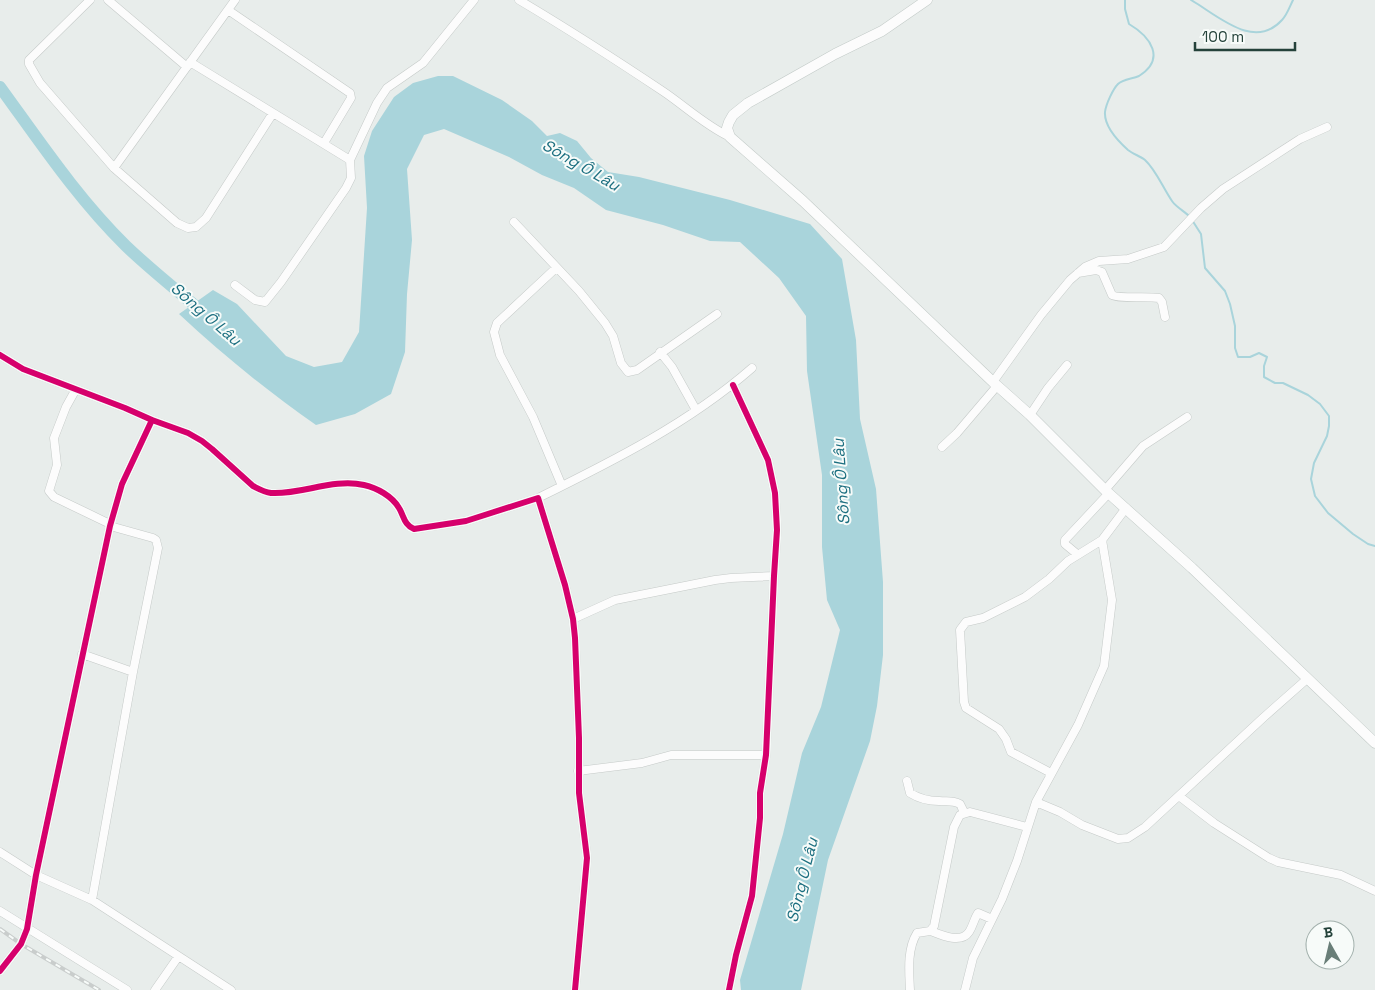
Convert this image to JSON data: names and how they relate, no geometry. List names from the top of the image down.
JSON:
{
  "water": ["Sông Ô Lâu"],
  "scale_bar": "100 m",
  "north": "top"
}
